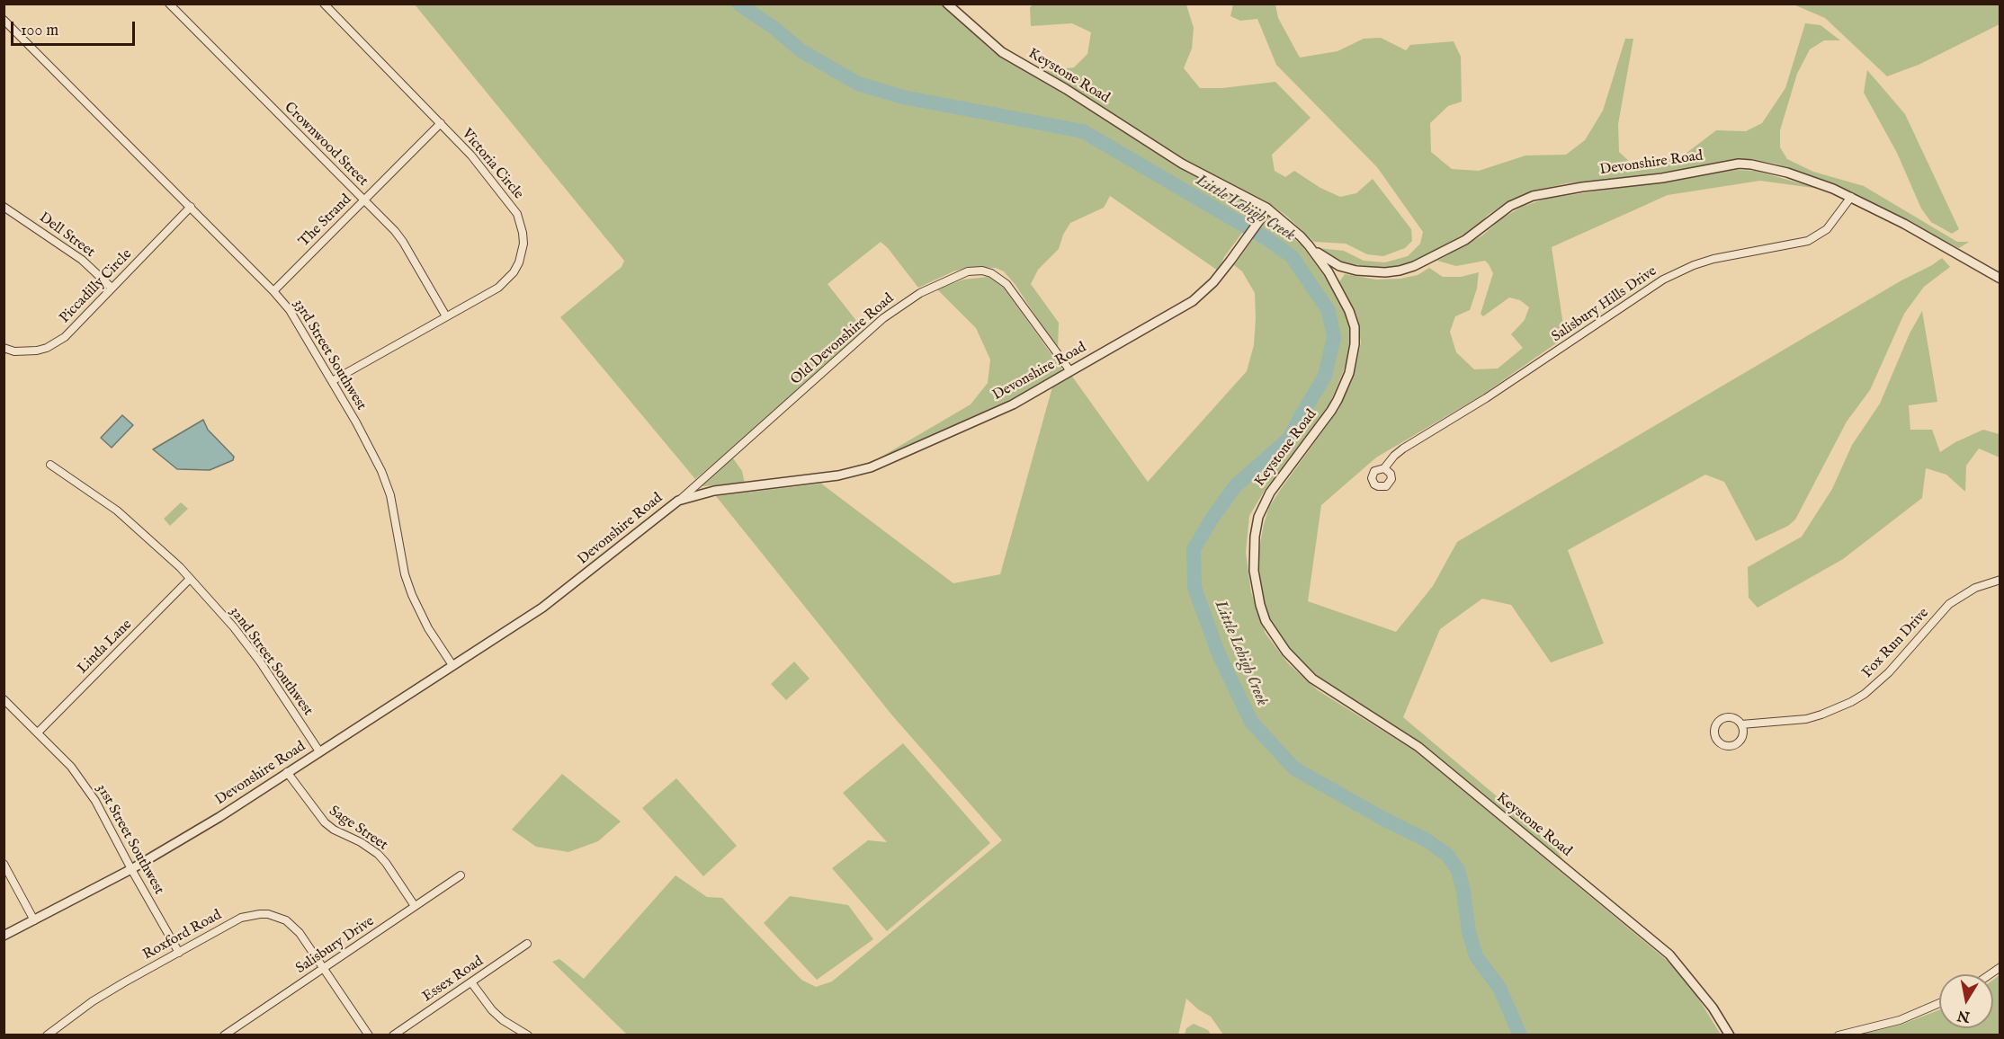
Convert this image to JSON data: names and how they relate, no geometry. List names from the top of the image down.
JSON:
{
  "streets": {
    "street": [
      "Keystone Road",
      "Crownwood Street",
      "Devonshire Road",
      "Victoria Circle",
      "The Strand",
      "Dell Street",
      "Piccadilly Circle",
      "Salisbury Hills Drive",
      "Old Devonshire Road",
      "33rd Street Southwest",
      "Fox Run Drive",
      "Linda Lane",
      "32nd Street Southwest",
      "Sage Street",
      "31st Street Southwest",
      "Roxford Road",
      "Salisbury Drive",
      "Essex Road"
    ]
  },
  "crossings": [
    ["Keystone Road", "Devonshire Road"],
    ["Crownwood Street", "Victoria Circle"],
    ["Crownwood Street", "The Strand"],
    ["Devonshire Road", "Salisbury Hills Drive"],
    ["Devonshire Road", "Old Devonshire Road"],
    ["Devonshire Road", "33rd Street Southwest"],
    ["Devonshire Road", "32nd Street Southwest"],
    ["Devonshire Road", "Sage Street"],
    ["Devonshire Road", "31st Street Southwest"],
    ["Victoria Circle", "The Strand"],
    ["Victoria Circle", "33rd Street Southwest"],
    ["The Strand", "33rd Street Southwest"],
    ["Dell Street", "Piccadilly Circle"],
    ["Piccadilly Circle", "33rd Street Southwest"],
    ["Linda Lane", "32nd Street Southwest"],
    ["Linda Lane", "31st Street Southwest"],
    ["Sage Street", "Salisbury Drive"],
    ["31st Street Southwest", "Roxford Road"],
    ["Roxford Road", "Salisbury Drive"]
  ],
  "water": ["Little Lehigh Creek"],
  "scale_bar": "100 m",
  "north": "bottom"
}
